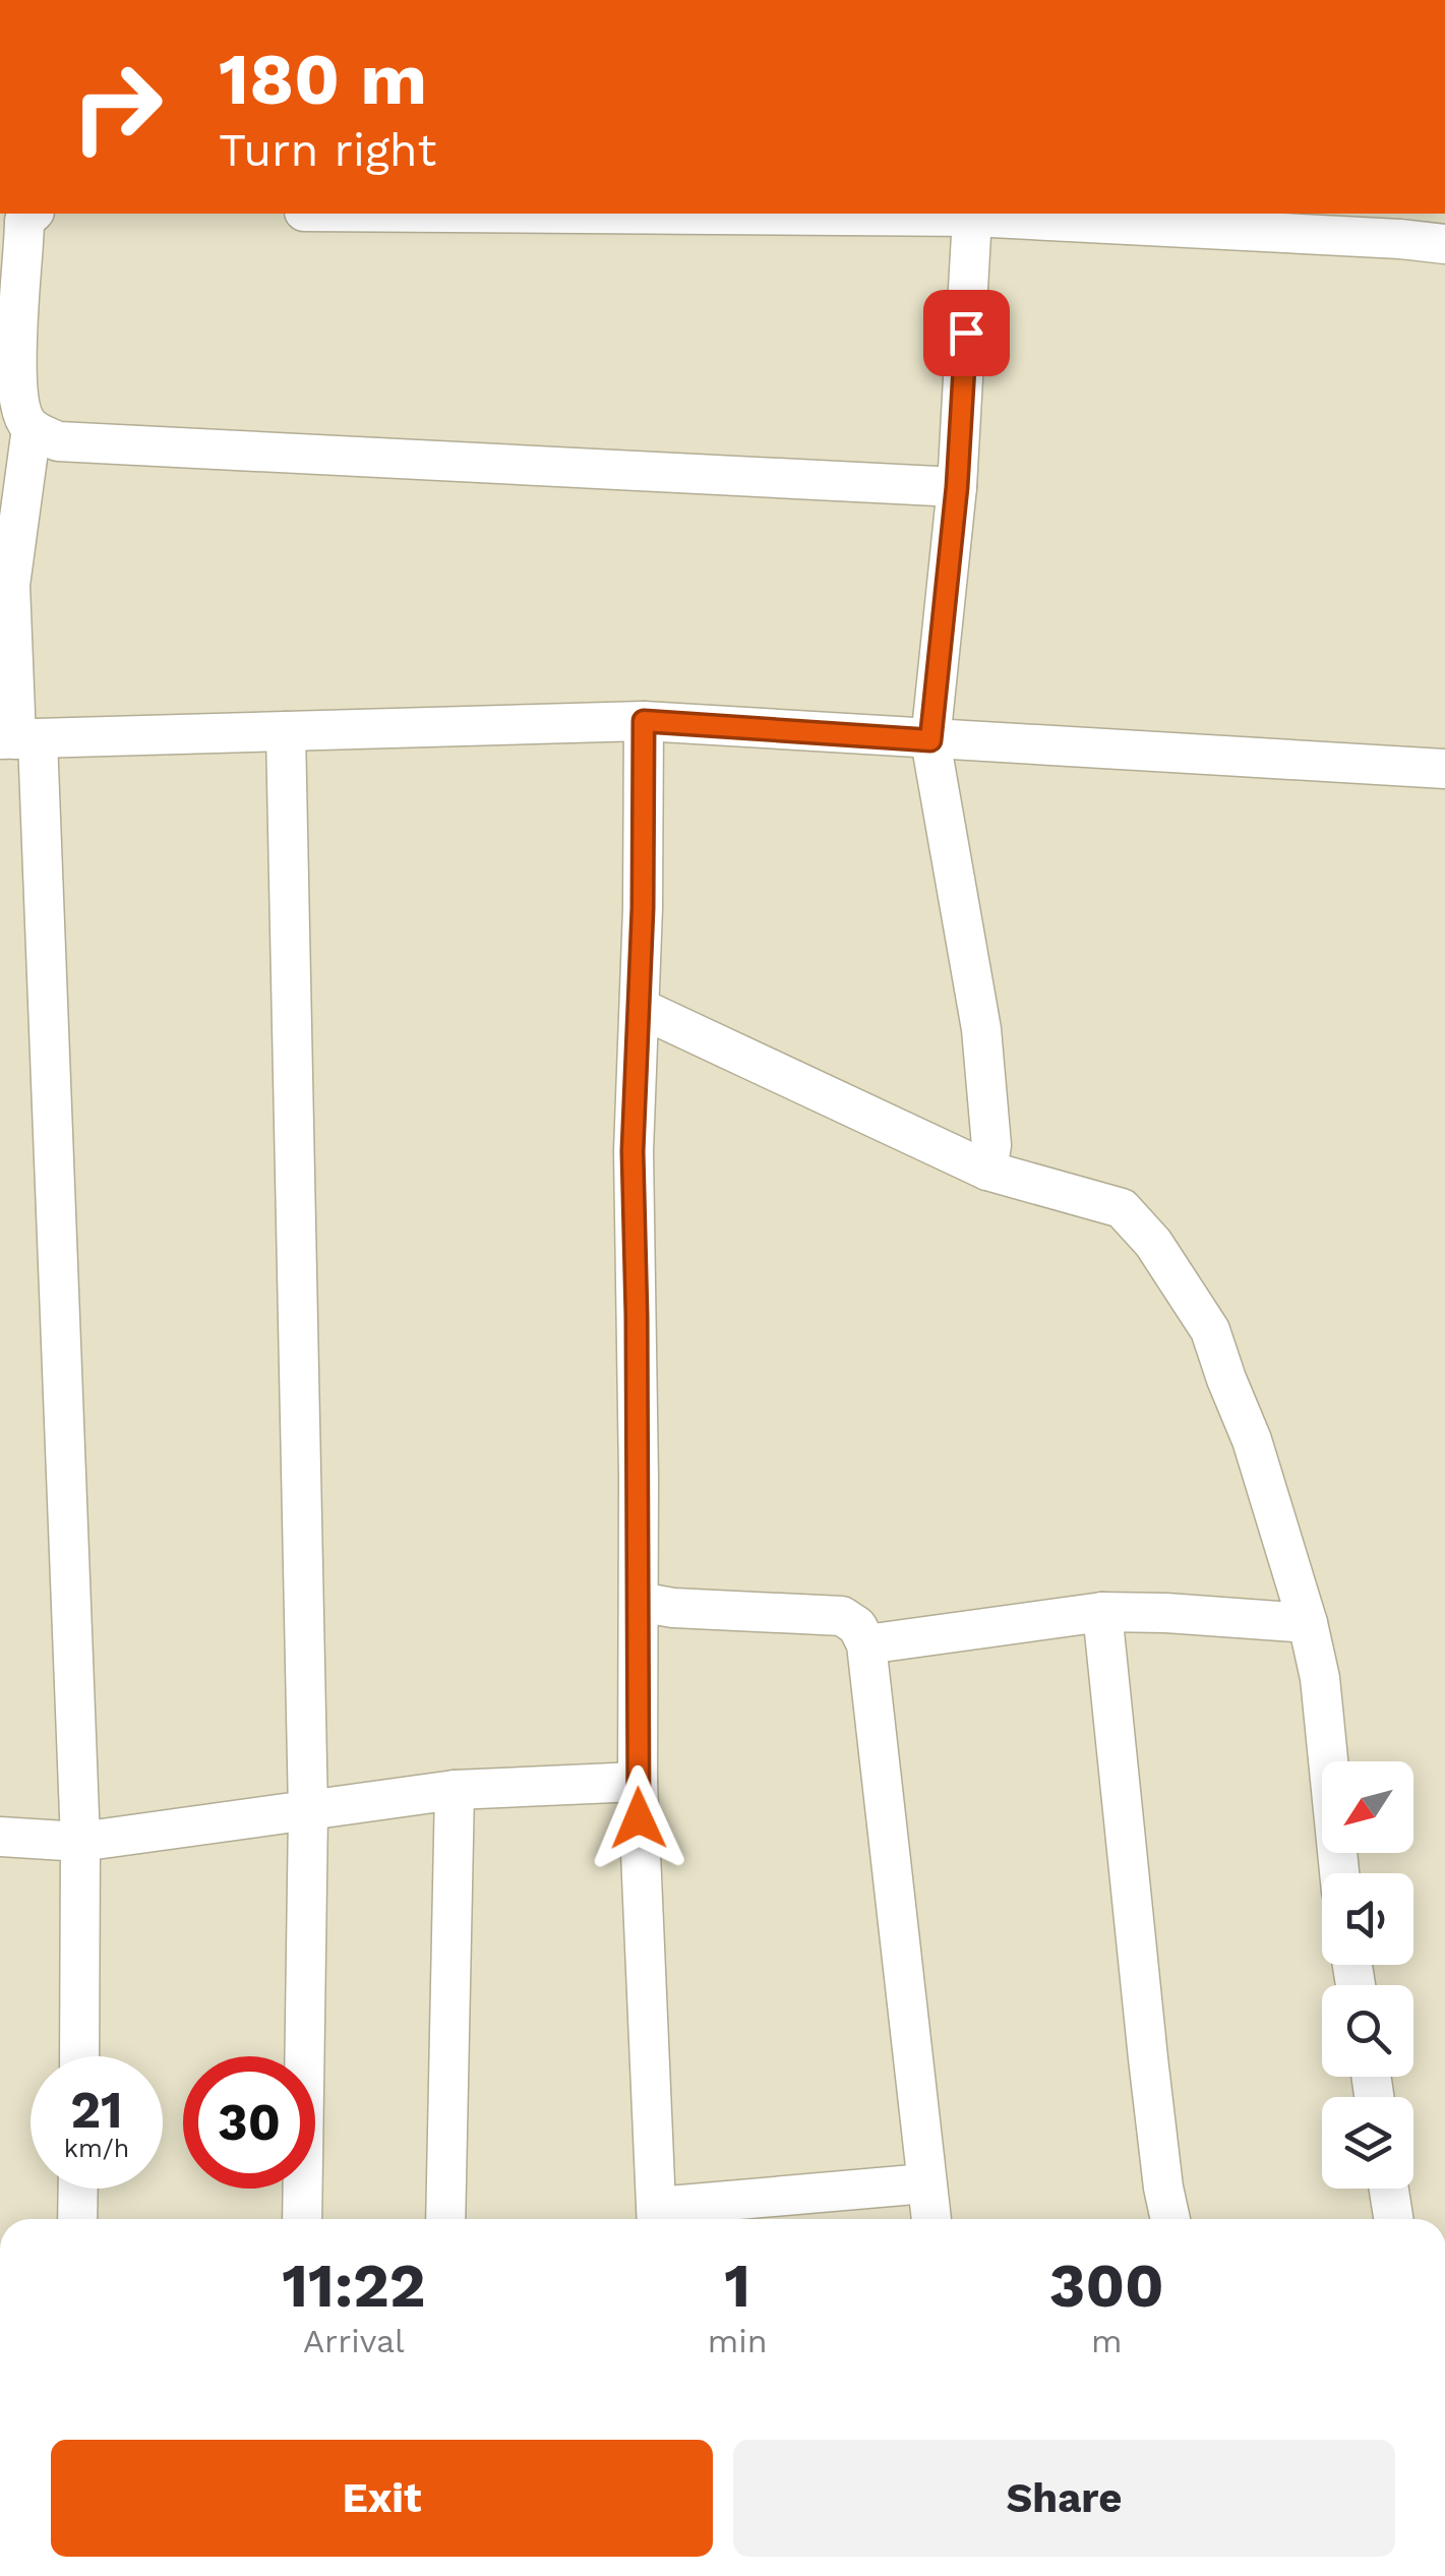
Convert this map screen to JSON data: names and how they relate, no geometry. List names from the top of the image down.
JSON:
{
  "north": "bottom left",
  "page": {
    "turn": ["180 m", "Turn right"],
    "speed": "21 km/h",
    "limit": "30",
    "eta": [
      "11:22",
      "Arrival",
      "1",
      "min",
      "300",
      "m"
    ],
    "buttons": ["Exit", "Share"]
  }
}
